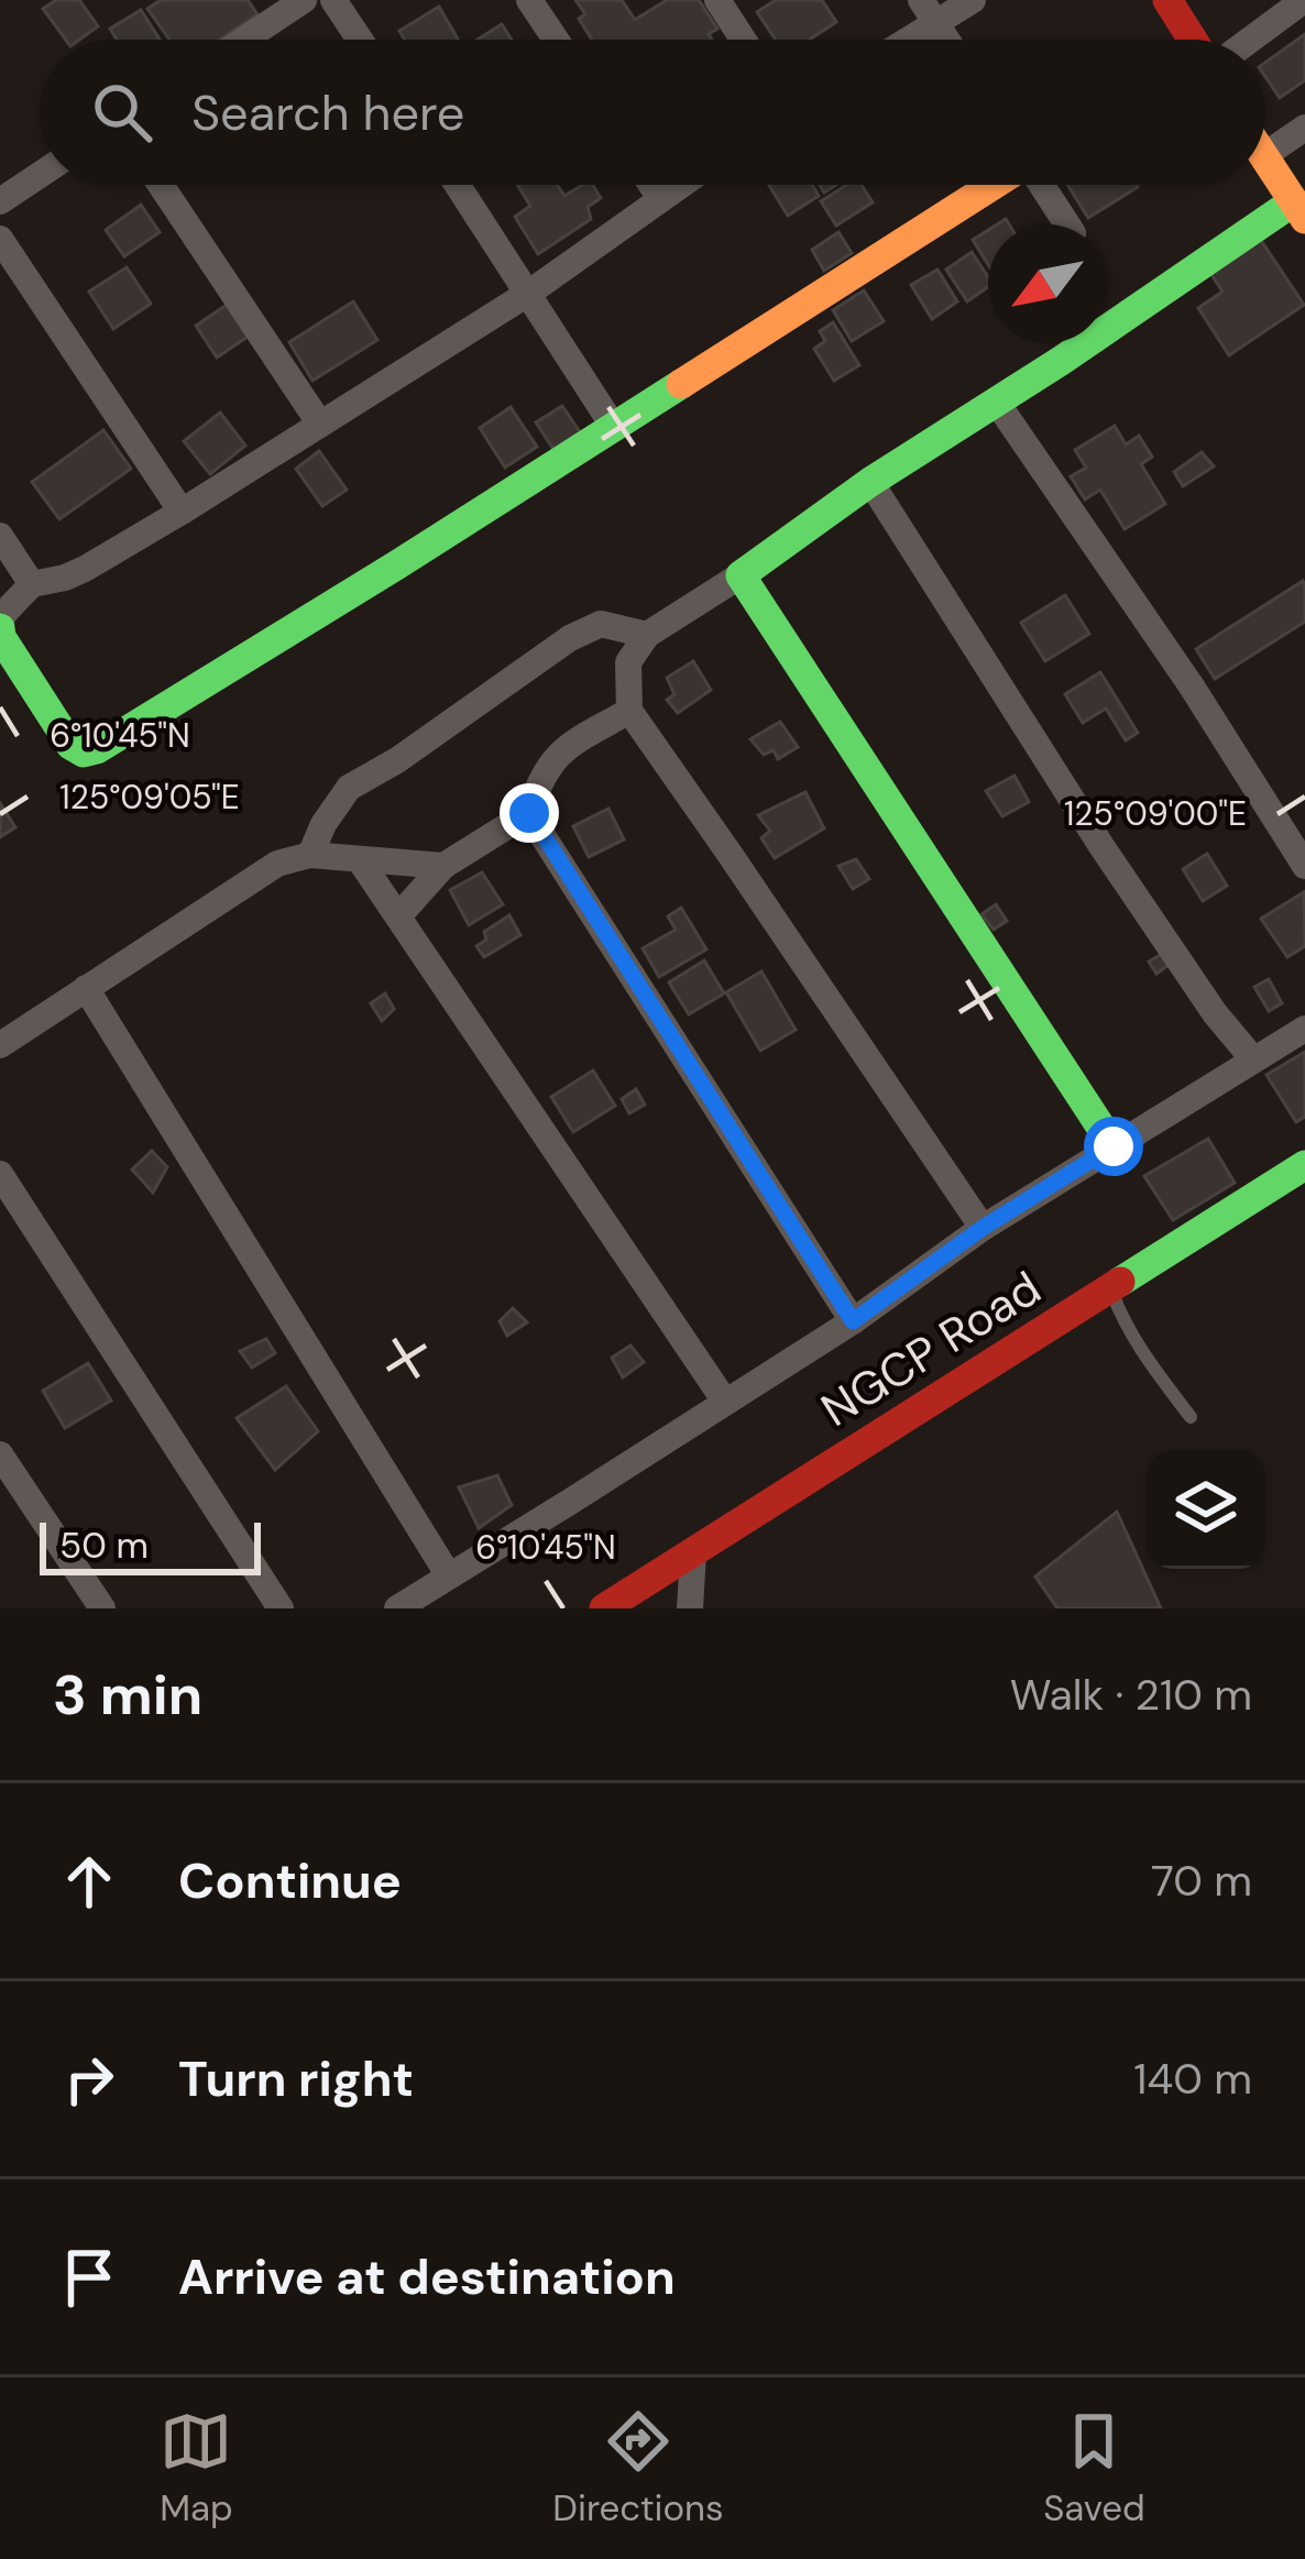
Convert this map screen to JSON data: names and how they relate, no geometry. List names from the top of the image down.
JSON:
{
  "streets": {
    "street": ["NGCP Road"]
  },
  "scale_bar": "50 m",
  "north": "bottom left",
  "page": {
    "search": "Search here",
    "scale": "50 m",
    "heading": ["3 min", "Walk · 210 m"],
    "list": [
      ["Continue", "70 m"],
      ["Turn right", "140 m"],
      "Arrive at destination"
    ],
    "nav": ["Map", "Directions", "Saved"]
  },
  "coordinates": ["6°10'45\"N", "125°09'05\"E", "125°09'00\"E"]
}
